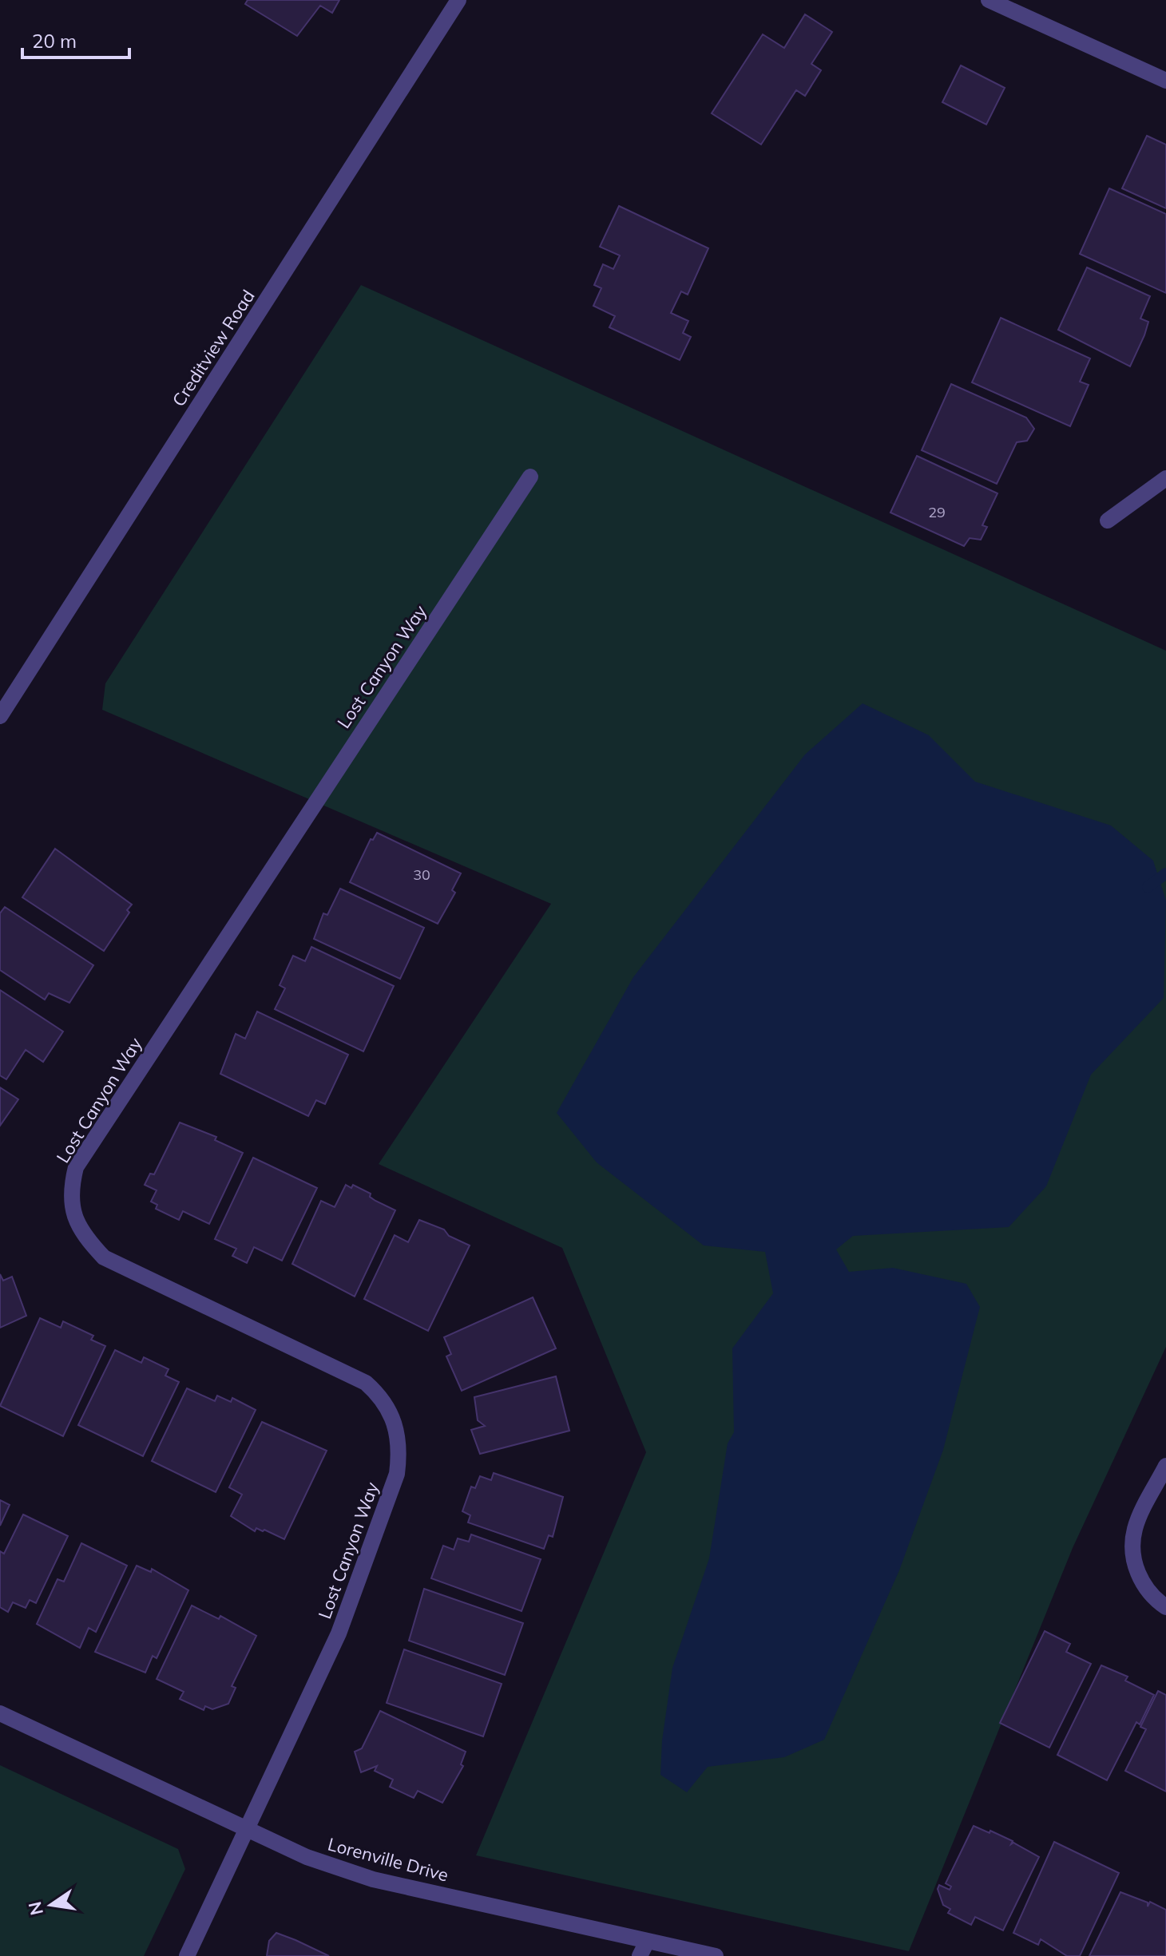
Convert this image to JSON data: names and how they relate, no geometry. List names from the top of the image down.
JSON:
{
  "streets": {
    "street": ["Creditview Road", "Lost Canyon Way", "Lorenville Drive"]
  },
  "crossings": [
    ["Lost Canyon Way", "Lorenville Drive"]
  ],
  "house_numbers": ["29", "30"],
  "scale_bar": "20 m",
  "north": "left"
}
